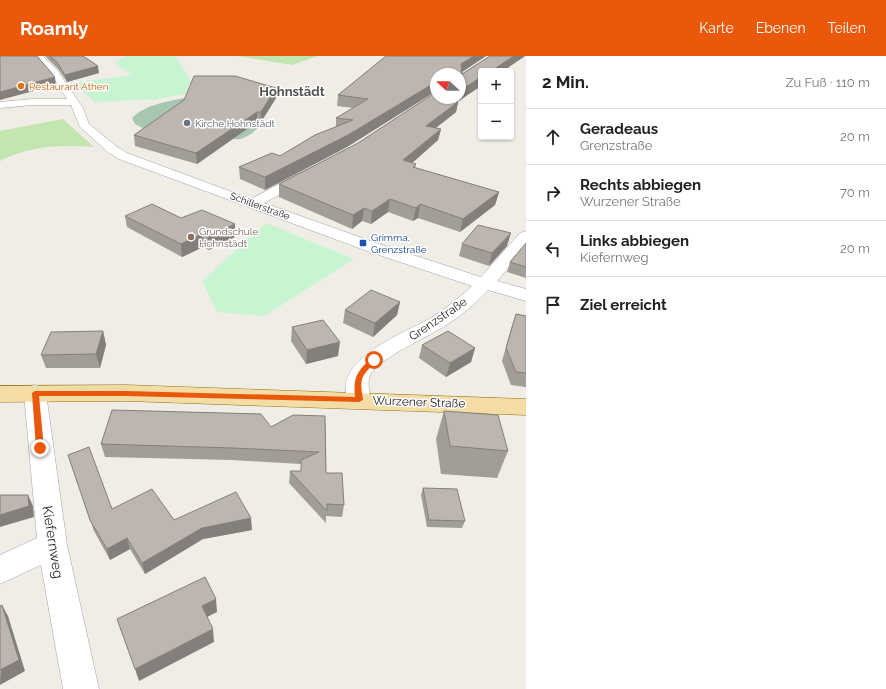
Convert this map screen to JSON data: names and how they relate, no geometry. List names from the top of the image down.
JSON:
{
  "streets": {
    "main road": ["Wurzener Straße"],
    "street": ["Schillerstraße", "Grenzstraße", "Kiefernweg"]
  },
  "crossings": [
    ["Schillerstraße", "Grenzstraße"],
    ["Grenzstraße", "Wurzener Straße"],
    ["Wurzener Straße", "Kiefernweg"]
  ],
  "districts": ["Hohnstädt"],
  "places": {
    "other": ["Restaurant Athen", "Kirche Hohnstädt", "Grundschule Hohnstädt"],
    "transit": ["Grimma, Grenzstraße"]
  },
  "north": "left",
  "page": {
    "header": "Roamly",
    "nav": ["Karte", "Ebenen", "Teilen"],
    "heading": ["2 Min.", "Zu Fuß · 110 m"],
    "map_buttons": ["+", "−"],
    "list": [
      ["Geradeaus", "Grenzstraße", "20 m"],
      ["Rechts abbiegen", "Wurzener Straße", "70 m"],
      ["Links abbiegen", "Kiefernweg", "20 m"],
      "Ziel erreicht"
    ]
  }
}
